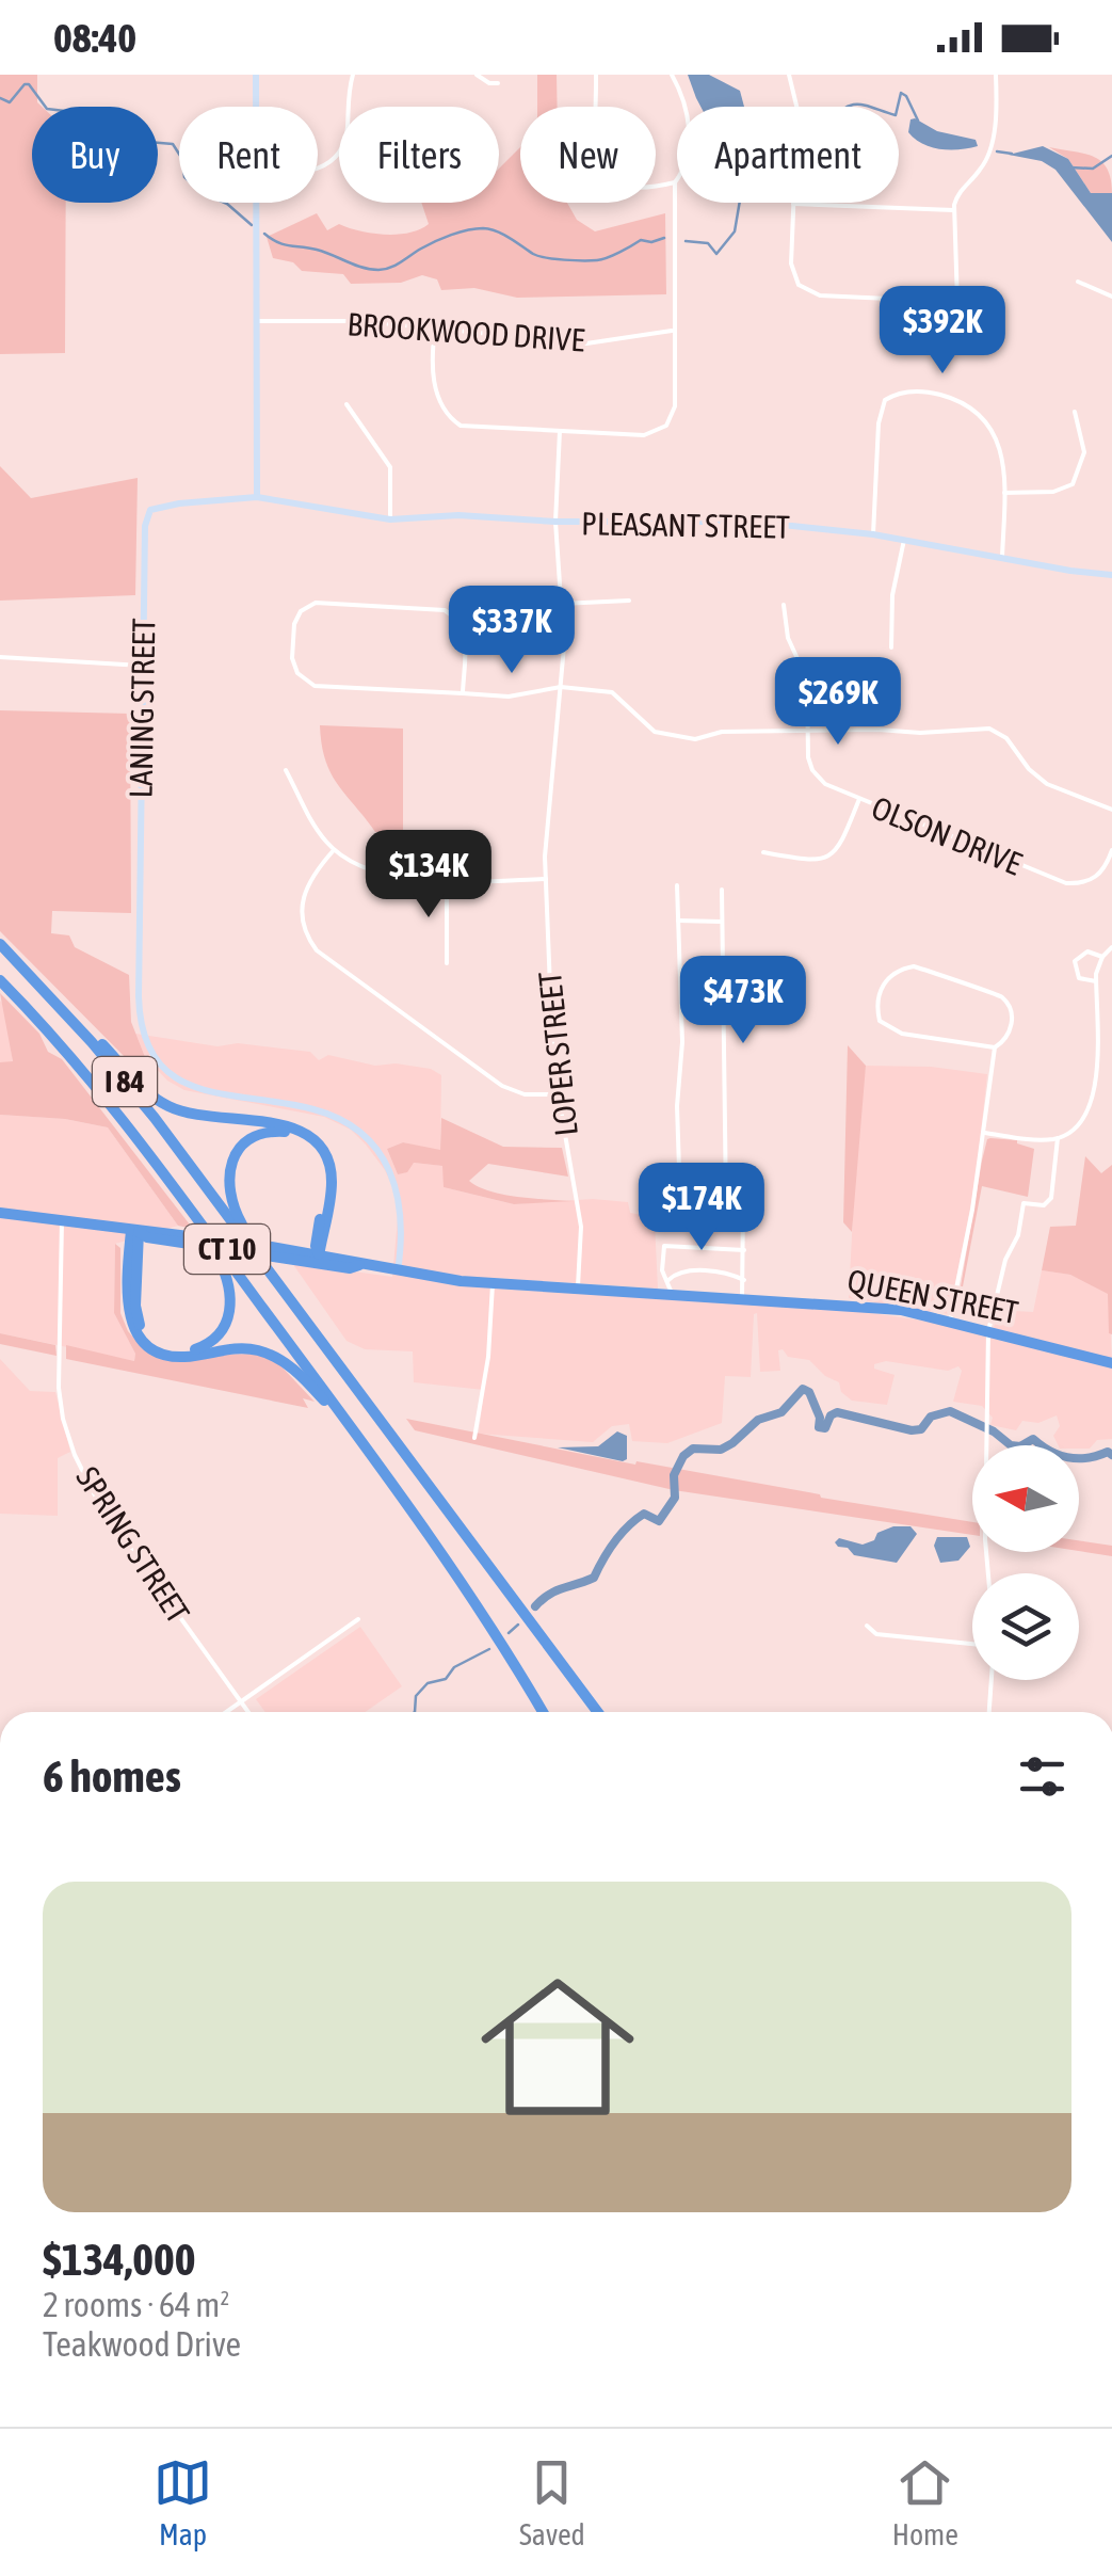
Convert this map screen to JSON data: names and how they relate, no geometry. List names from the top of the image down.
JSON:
{
  "streets": {
    "highway": ["I 84", "CT 10", "QUEEN STREET"],
    "street": [
      "BROOKWOOD DRIVE",
      "PLEASANT STREET",
      "LANING STREET",
      "OLSON DRIVE",
      "LOPER STREET",
      "SPRING STREET"
    ]
  },
  "crossings": [
    ["PLEASANT STREET", "LANING STREET"],
    ["PLEASANT STREET", "LOPER STREET"],
    ["LANING STREET", "QUEEN STREET"],
    ["LOPER STREET", "QUEEN STREET"],
    ["QUEEN STREET", "SPRING STREET"]
  ],
  "north": "left",
  "page": {
    "status": "08:40",
    "chip": [
      "Buy",
      "Rent",
      "Filters",
      "New",
      "Apartment"
    ],
    "price": [
      "$392K",
      "$337K",
      "$269K",
      "$134K",
      "$473K",
      "$174K"
    ],
    "heading": "6 homes",
    "list": [
      {
        "name": "$134,000",
        "note": "2 rooms · 64 m² · Teakwood Drive"
      }
    ],
    "tabs": ["Map", "Saved", "Home"]
  }
}
